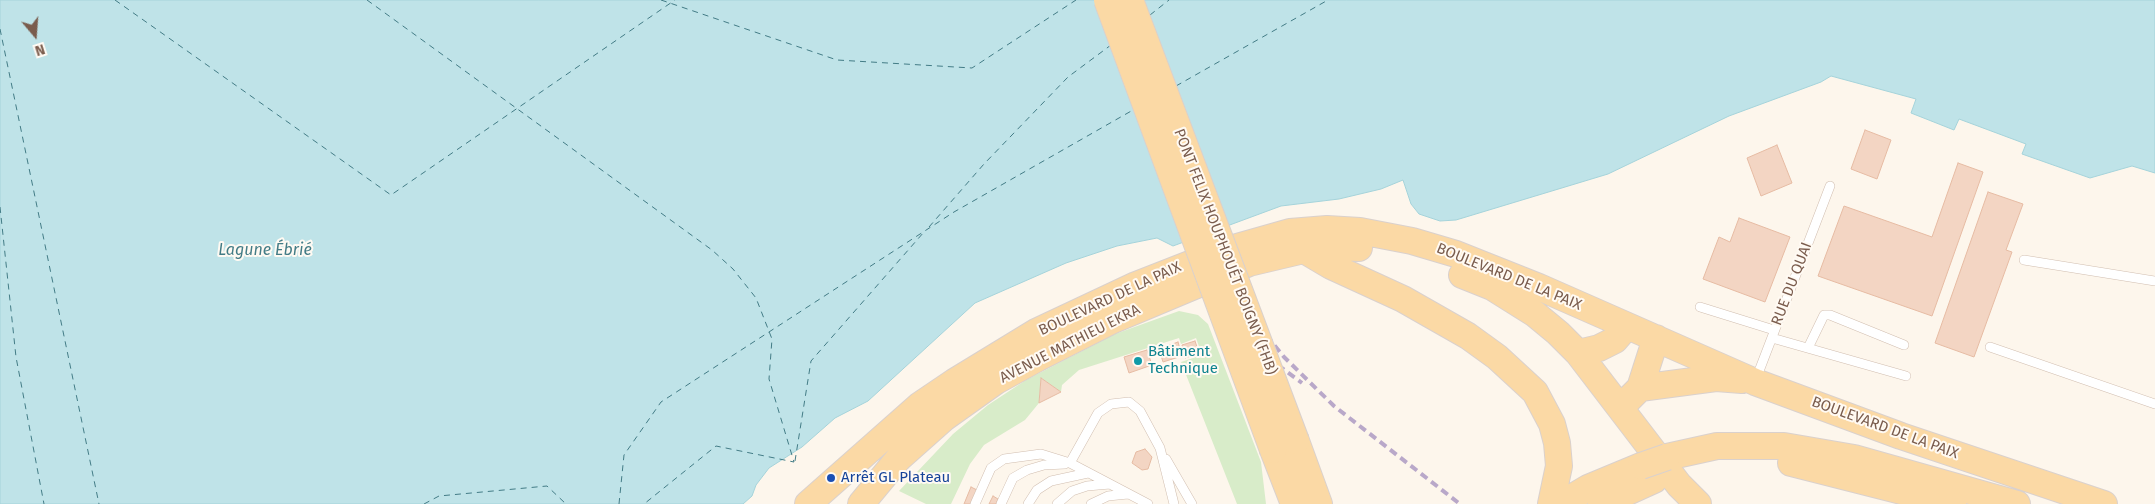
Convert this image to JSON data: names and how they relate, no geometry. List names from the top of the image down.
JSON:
{
  "streets": {
    "main road": ["PONT FELIX HOUPHOUÉT BOIGNY (FHB)", "BOULEVARD DE LA PAIX", "AVENUE MATHIEU EKRA"],
    "lane": ["RUE DU QUAI"]
  },
  "crossings": [
    ["BOULEVARD DE LA PAIX", "RUE DU QUAI"],
    ["BOULEVARD DE LA PAIX", "AVENUE MATHIEU EKRA"]
  ],
  "water": ["Lagune Ébrié"],
  "places": ["Bâtiment Technique", "Arrêt GL Plateau"],
  "north": "bottom"
}
